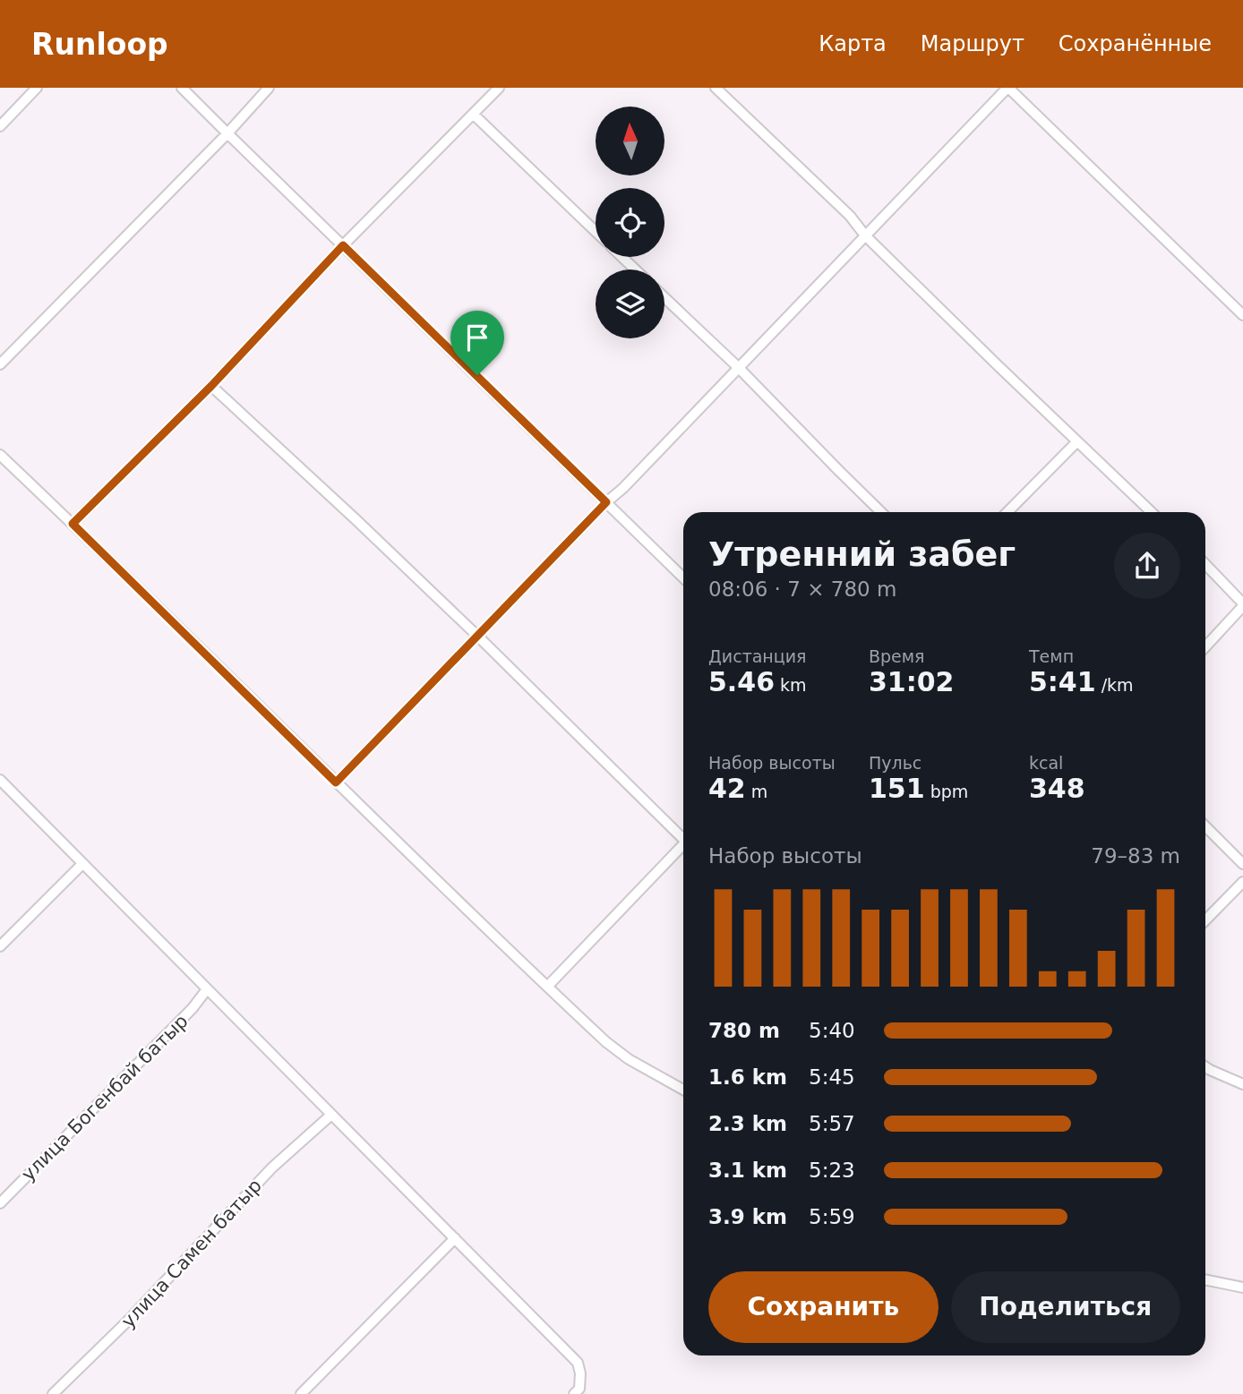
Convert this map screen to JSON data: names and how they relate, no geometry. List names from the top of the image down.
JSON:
{
  "streets": {
    "street": ["улица Богенбай батыр", "улица Самен батыр"]
  },
  "north": "top",
  "page": {
    "header": "Runloop",
    "nav": ["Карта", "Маршрут", "Сохранённые"],
    "heading": ["Утренний забег", "08:06 · 7 × 780 m"],
    "stats": [
      ["Дистанция", "5.46 km"],
      ["Время", "31:02"],
      ["Темп", "5:41 /km"],
      ["Набор высоты", "42 m"],
      ["Пульс", "151 bpm"],
      ["kcal", "348"]
    ],
    "chart": ["Набор высоты", "79–83 m"],
    "list": [
      {
        "name": "780 m",
        "note": "5:40"
      },
      {
        "name": "1.6 km",
        "note": "5:45"
      },
      {
        "name": "2.3 km",
        "note": "5:57"
      },
      {
        "name": "3.1 km",
        "note": "5:23"
      },
      {
        "name": "3.9 km",
        "note": "5:59"
      }
    ],
    "buttons": ["Сохранить", "Поделиться"]
  }
}
